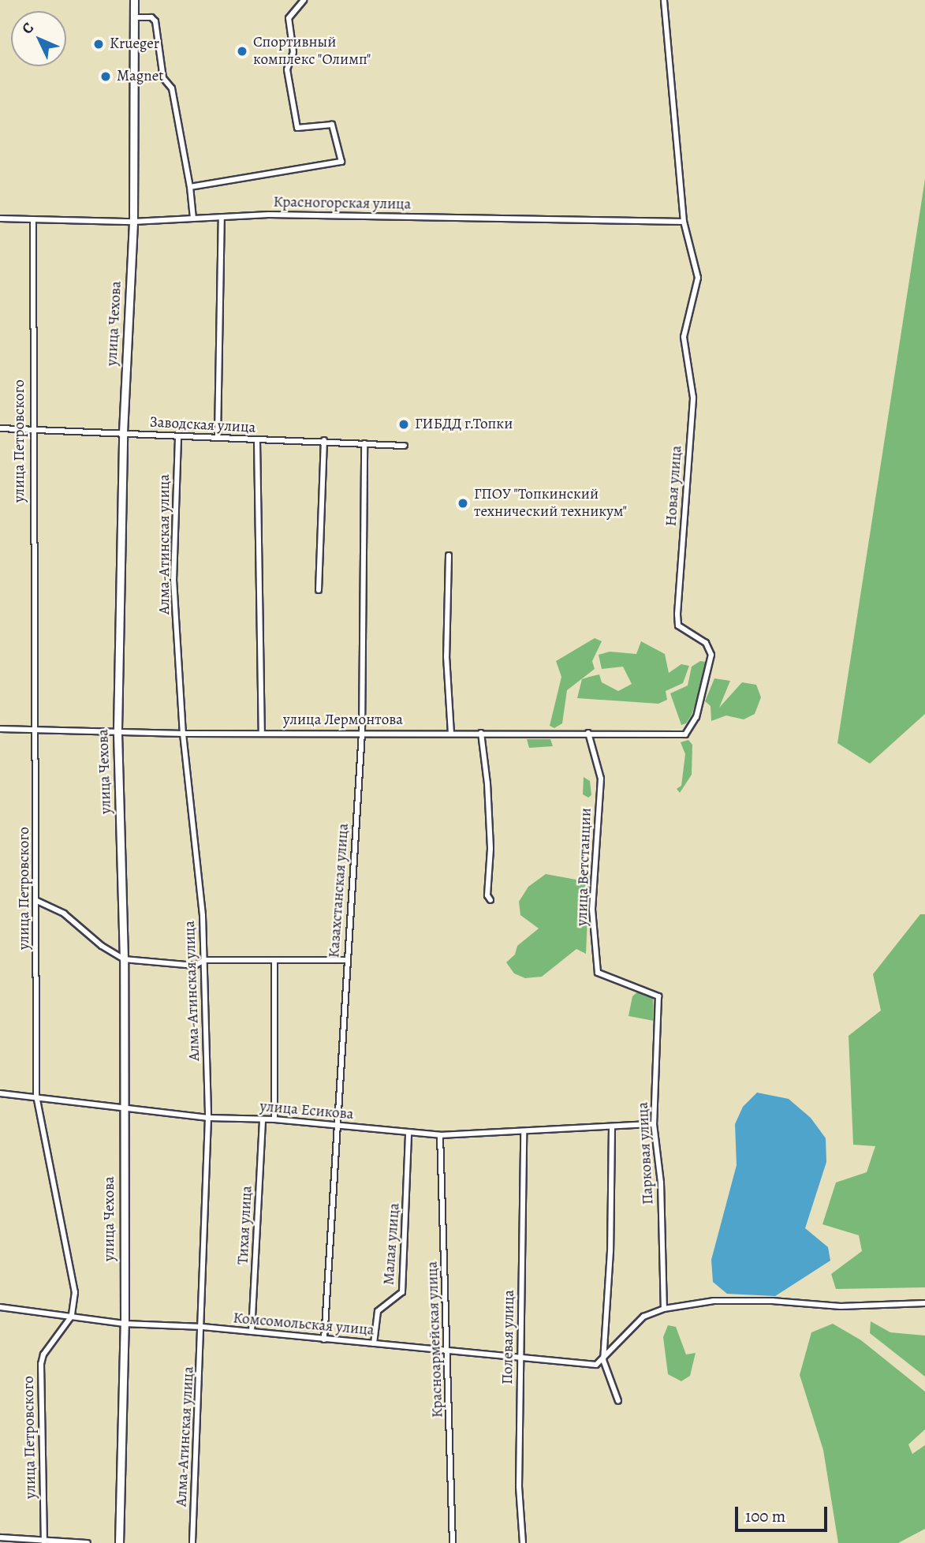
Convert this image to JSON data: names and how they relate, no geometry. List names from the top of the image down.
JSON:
{
  "streets": {
    "street": [
      "Красногорская улица",
      "улица Чехова",
      "Заводская улица",
      "улица Петровского",
      "Новая улица",
      "Алма-Атинская улица",
      "улица Лермонтова",
      "улица Ветстанции",
      "Казахстанская улица",
      "улица Есикова",
      "Парковая улица",
      "Тихая улица",
      "Малая улица",
      "Комсомольская улица",
      "Полевая улица",
      "Красноармейская улица"
    ]
  },
  "crossings": [
    ["Красногорская улица", "улица Чехова"],
    ["Красногорская улица", "улица Петровского"],
    ["Красногорская улица", "Новая улица"],
    ["улица Чехова", "Заводская улица"],
    ["улица Чехова", "улица Лермонтова"],
    ["улица Чехова", "улица Есикова"],
    ["улица Чехова", "Комсомольская улица"],
    ["Заводская улица", "улица Петровского"],
    ["Заводская улица", "Алма-Атинская улица"],
    ["Заводская улица", "Казахстанская улица"],
    ["улица Петровского", "улица Лермонтова"],
    ["улица Петровского", "улица Есикова"],
    ["улица Петровского", "Комсомольская улица"],
    ["Новая улица", "улица Лермонтова"],
    ["Алма-Атинская улица", "улица Лермонтова"],
    ["Алма-Атинская улица", "улица Есикова"],
    ["Алма-Атинская улица", "Комсомольская улица"],
    ["улица Лермонтова", "улица Ветстанции"],
    ["улица Лермонтова", "Казахстанская улица"],
    ["улица Ветстанции", "Парковая улица"],
    ["Казахстанская улица", "улица Есикова"],
    ["Казахстанская улица", "Комсомольская улица"],
    ["улица Есикова", "Парковая улица"],
    ["улица Есикова", "Тихая улица"],
    ["улица Есикова", "Малая улица"],
    ["улица Есикова", "Полевая улица"],
    ["улица Есикова", "Красноармейская улица"],
    ["Тихая улица", "Комсомольская улица"],
    ["Малая улица", "Комсомольская улица"],
    ["Комсомольская улица", "Полевая улица"],
    ["Комсомольская улица", "Красноармейская улица"]
  ],
  "places": [
    "Krueger",
    "Спортивный комплекс \"Олимп\"",
    "Magnet",
    "ГИБДД г.Топки",
    "ГПОУ \"Топкинский технический техникум\""
  ],
  "scale_bar": "100 m",
  "north": "top left"
}
